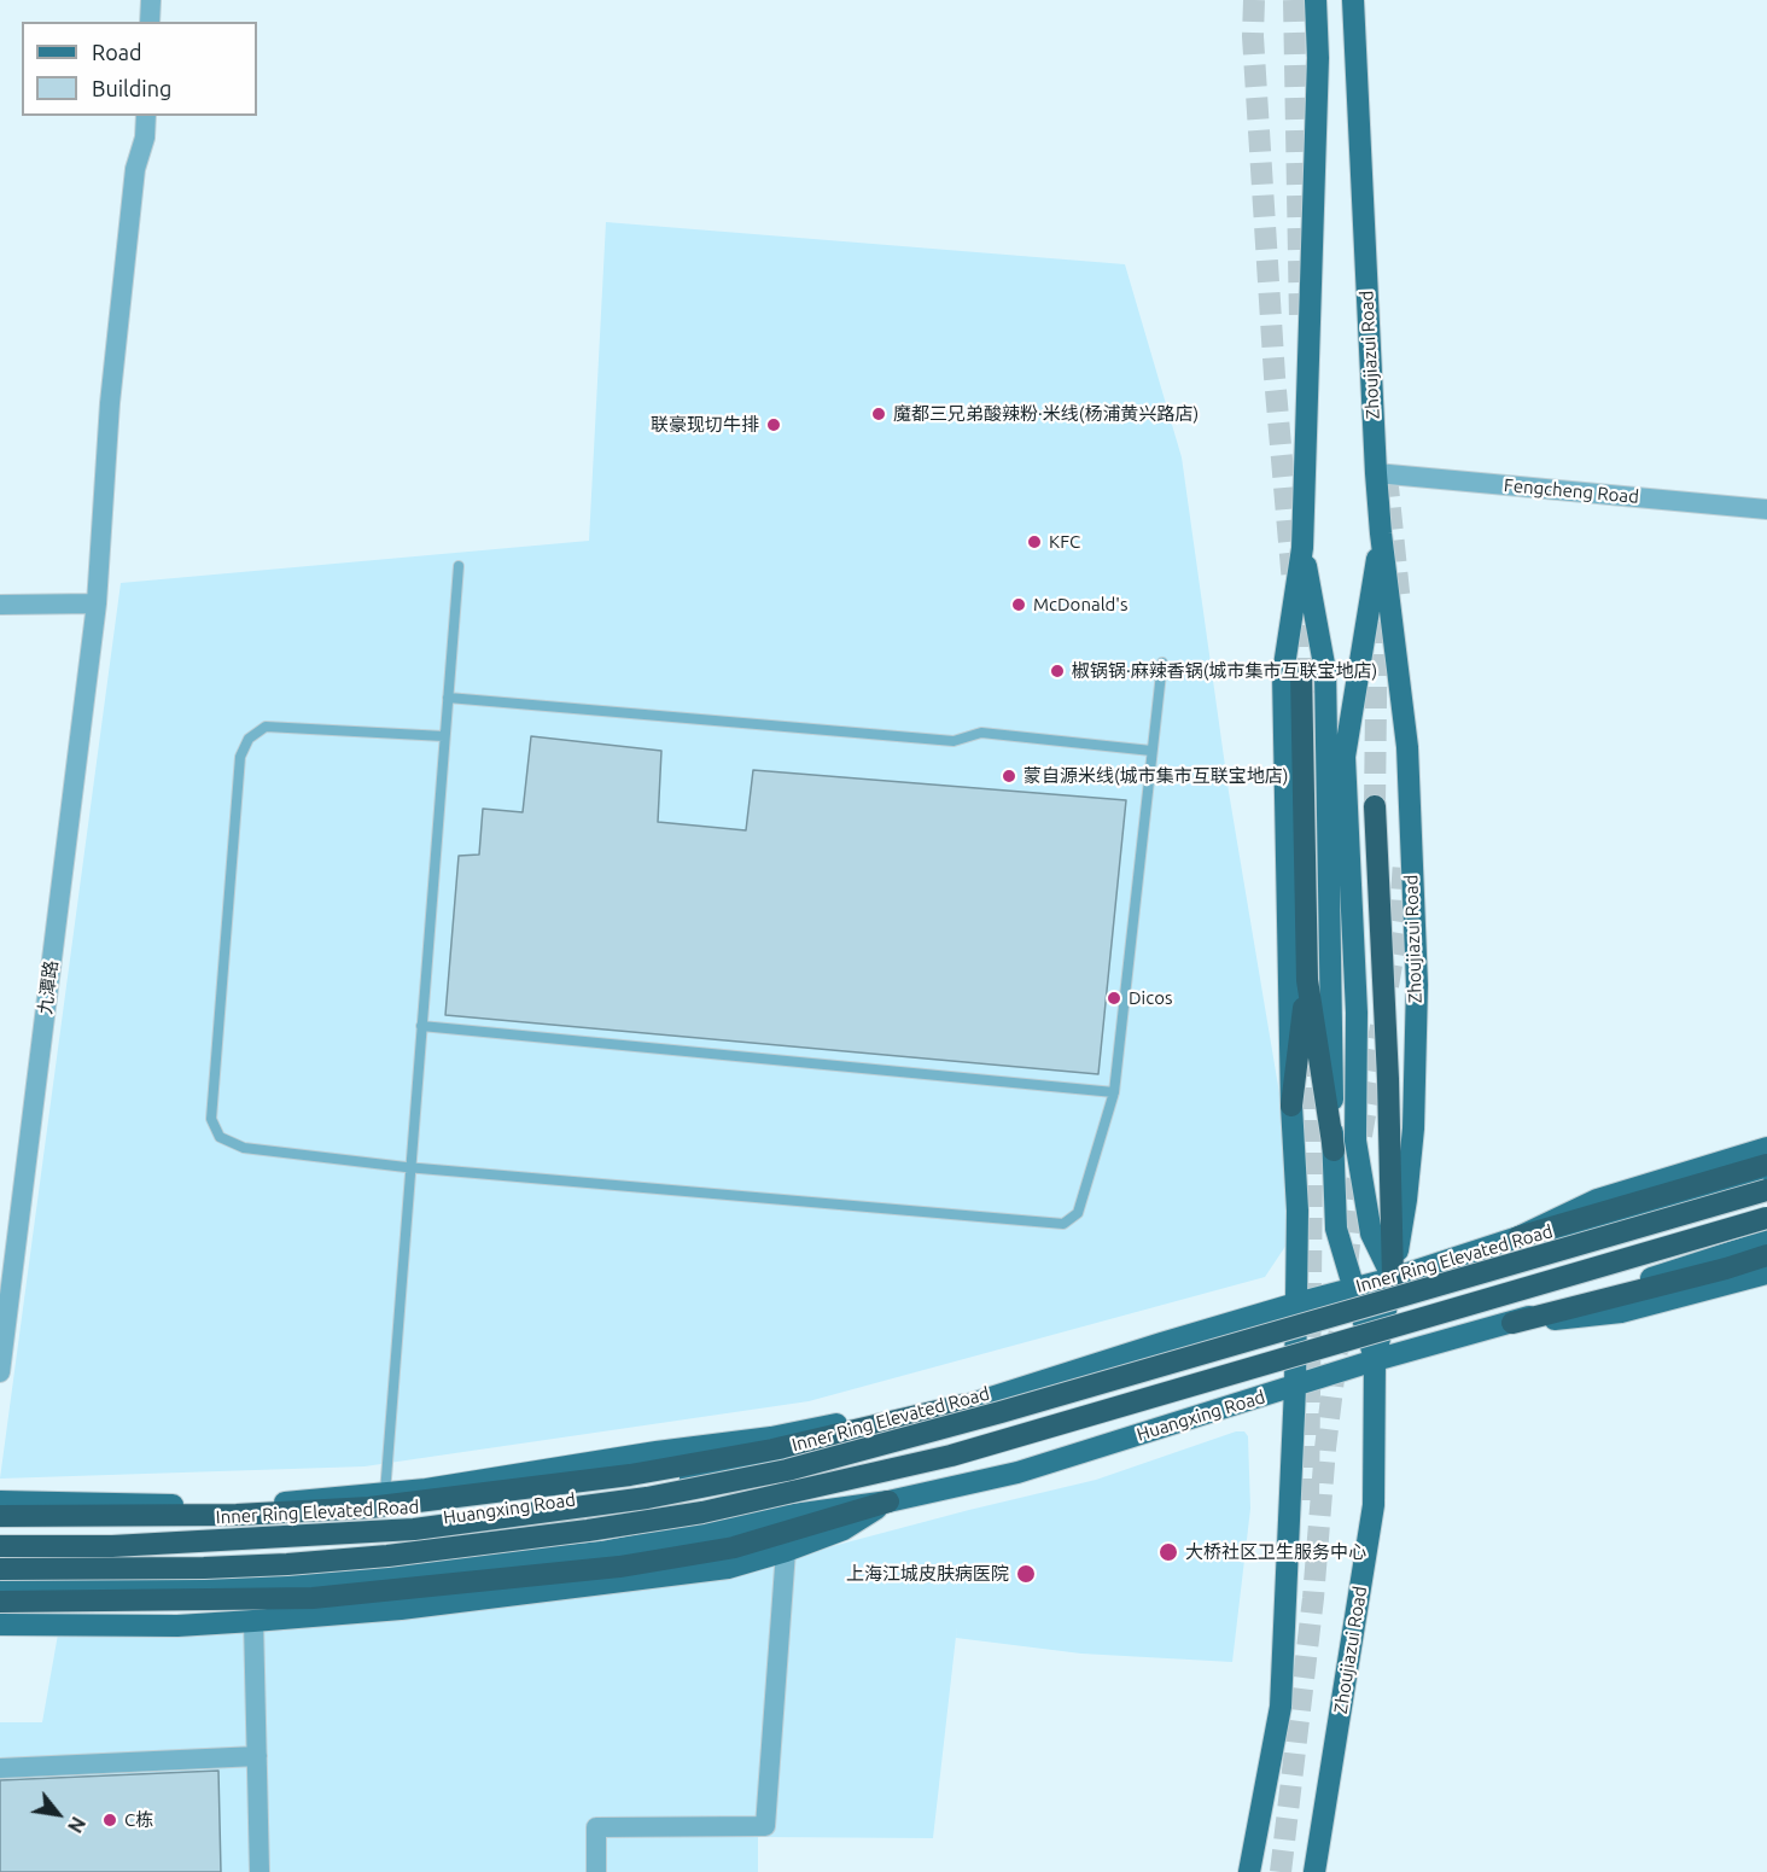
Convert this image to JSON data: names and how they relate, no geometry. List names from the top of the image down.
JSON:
{
  "streets": {
    "highway": ["Inner Ring Elevated Road"],
    "main road": ["Zhoujiazui Road", "Huangxing Road"],
    "street": ["Fengcheng Road", "九潭路"]
  },
  "crossings": [
    ["Zhoujiazui Road", "Fengcheng Road"],
    ["Zhoujiazui Road", "Huangxing Road"]
  ],
  "places": [
    "魔都三兄弟酸辣粉·米线(杨浦黄兴路店)",
    "联豪现切牛排",
    "KFC",
    "McDonald's",
    "椒锅锅·麻辣香锅(城市集市互联宝地店)",
    "蒙自源米线(城市集市互联宝地店)",
    "Dicos",
    "大桥社区卫生服务中心",
    "上海江城皮肤病医院",
    "C栋"
  ],
  "legend": ["Road", "Building"],
  "north": "bottom right"
}
